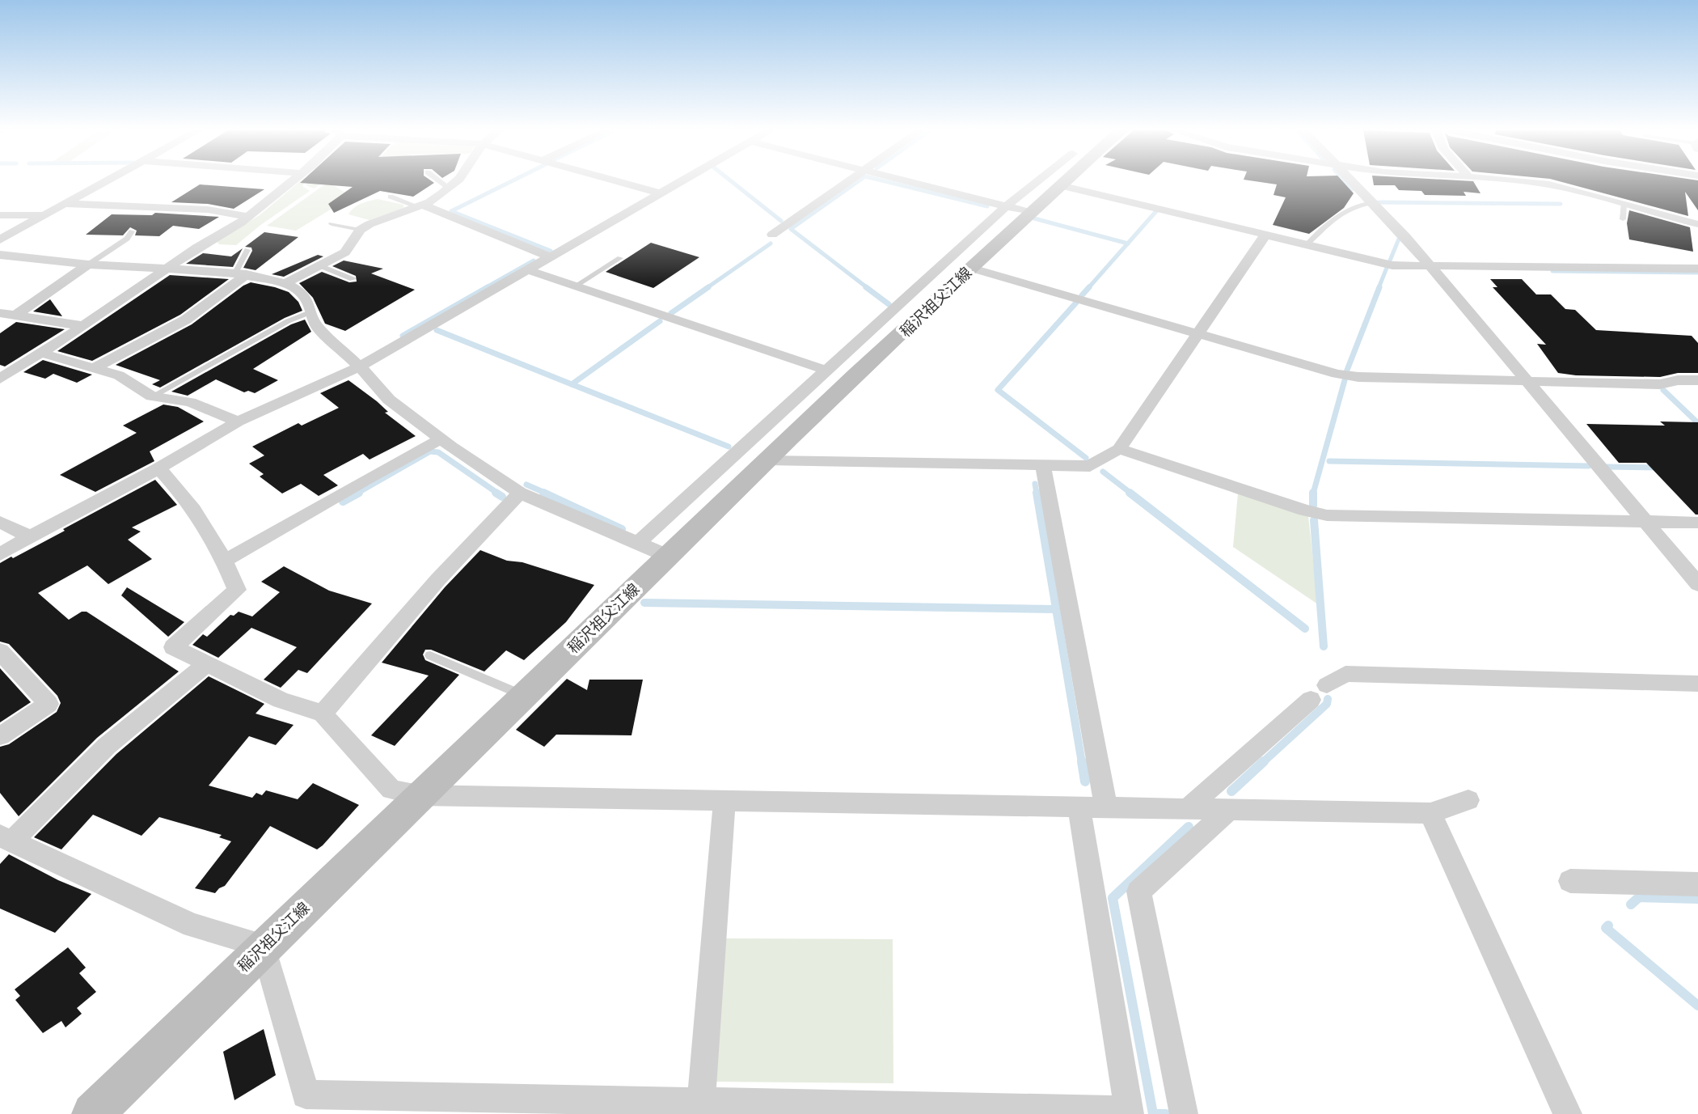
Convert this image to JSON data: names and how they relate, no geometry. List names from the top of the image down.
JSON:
{
  "streets": {
    "main road": ["稲沢祖父江線"]
  }
}
